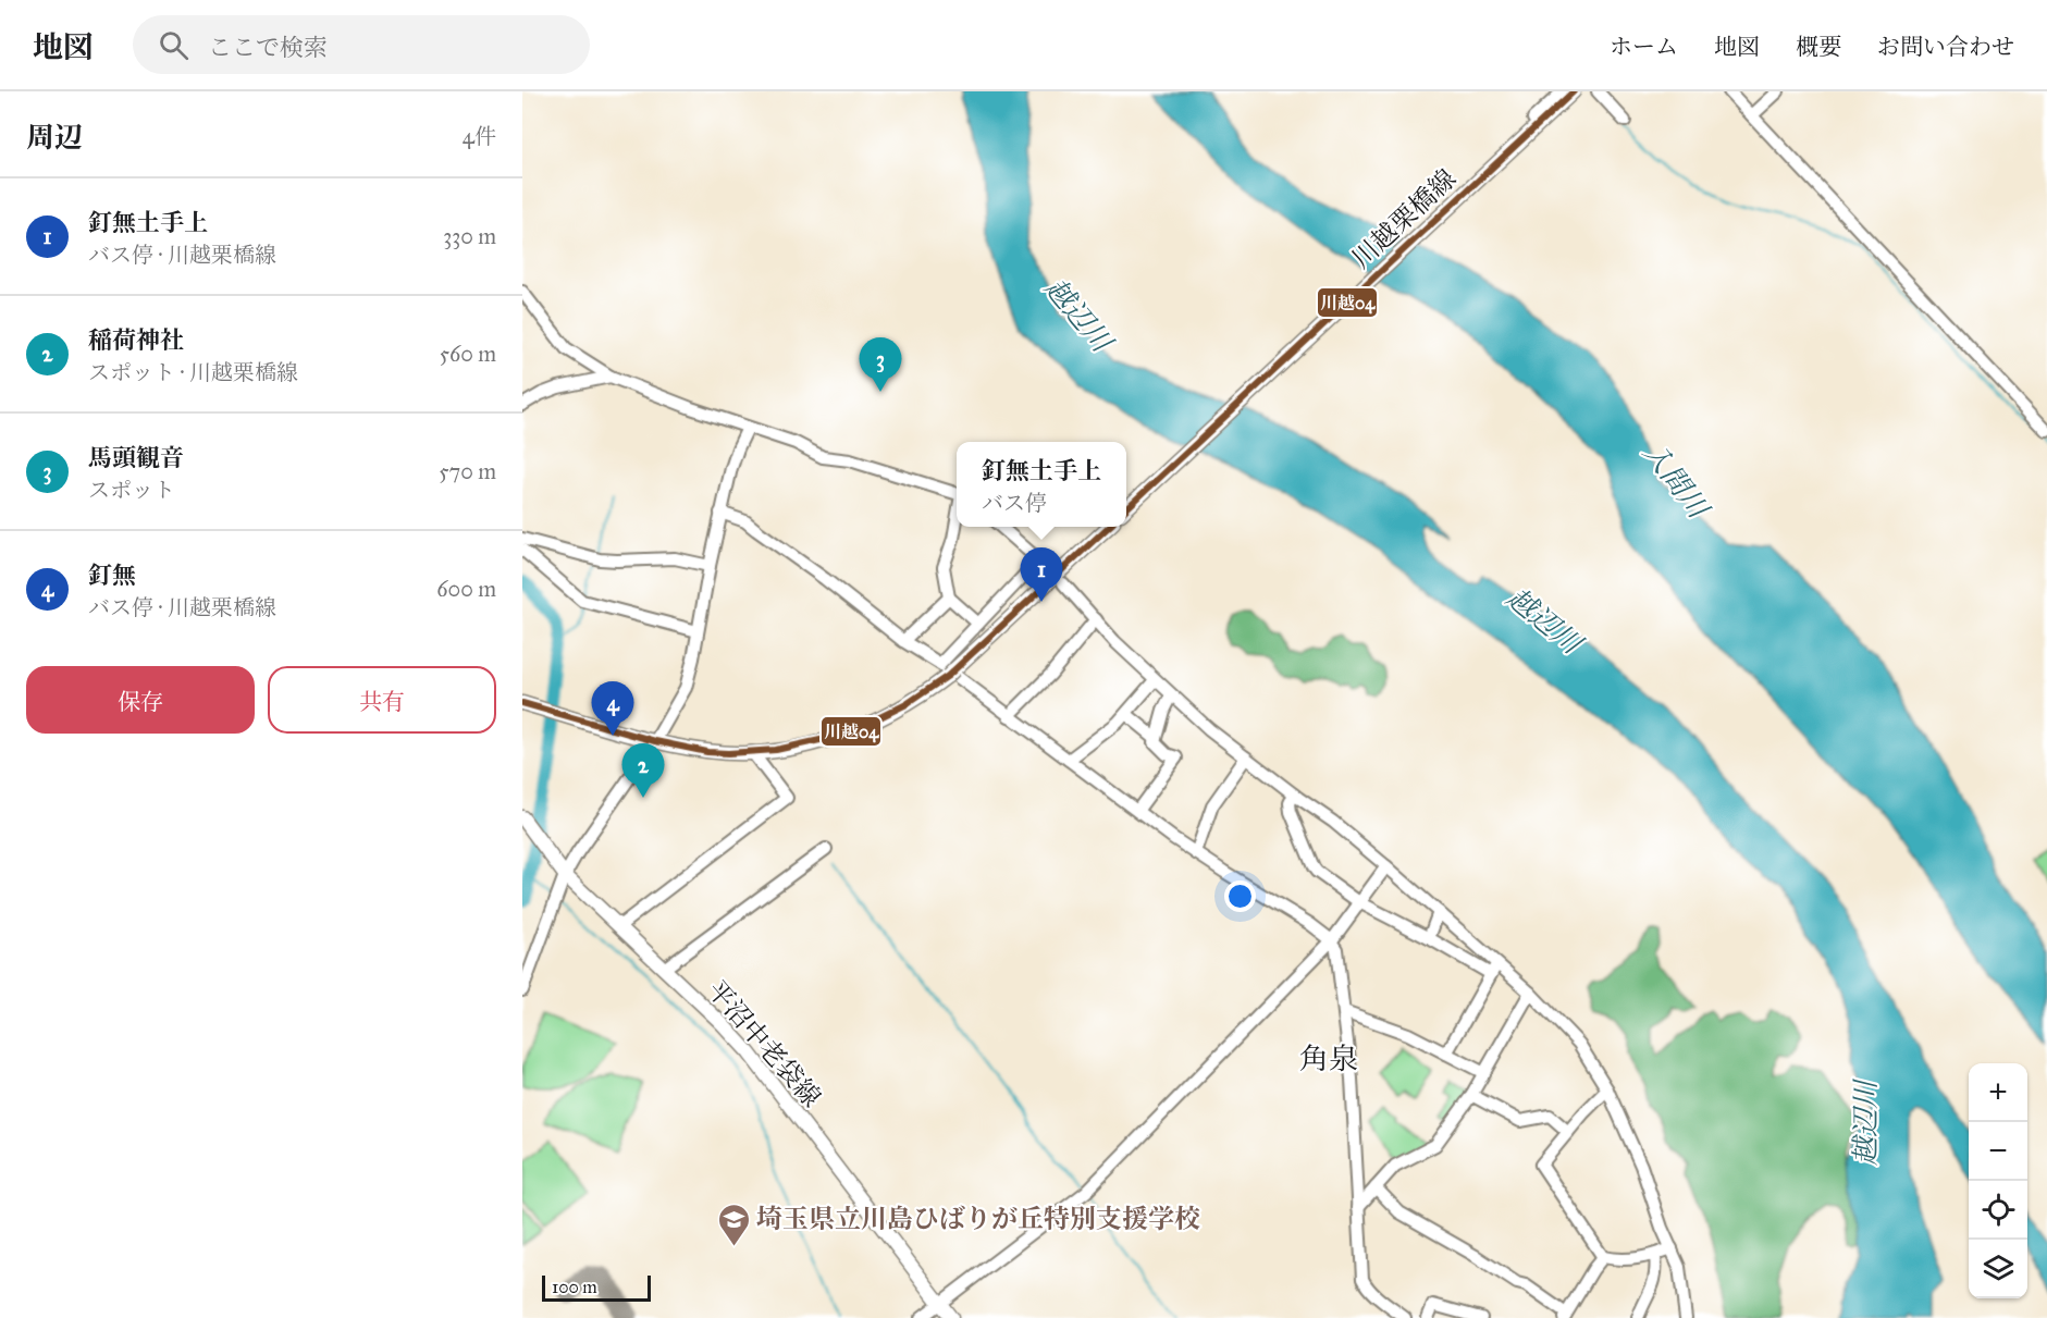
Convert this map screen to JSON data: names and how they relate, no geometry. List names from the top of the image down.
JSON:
{
  "streets": {
    "main road": ["川越栗橋線", "平沼中老袋線"]
  },
  "districts": ["角泉"],
  "water": ["越辺川", "入間川"],
  "places": {
    "school or university": ["埼玉県立川島ひばりが丘特別支援学校"]
  },
  "lines": ["transit line 川越04"],
  "scale_bar": "100 m",
  "page": {
    "header": "地図",
    "search": "ここで検索",
    "nav": [
      "ホーム",
      "地図",
      "概要",
      "お問い合わせ"
    ],
    "heading": ["周辺", "4件"],
    "list": [
      {
        "mark": "1",
        "name": "釘無土手上",
        "note": "バス停 · 川越栗橋線",
        "value": "330 m"
      },
      {
        "mark": "2",
        "name": "稲荷神社",
        "note": "スポット · 川越栗橋線",
        "value": "560 m"
      },
      {
        "mark": "3",
        "name": "馬頭観音",
        "note": "スポット",
        "value": "570 m"
      },
      {
        "mark": "4",
        "name": "釘無",
        "note": "バス停 · 川越栗橋線",
        "value": "600 m"
      }
    ],
    "pins": [
      "3",
      "1",
      "4",
      "2"
    ],
    "popup": ["釘無土手上", "バス停"],
    "buttons": ["保存", "共有"],
    "map_buttons": ["+", "−"],
    "scale": "100 m"
  }
}
